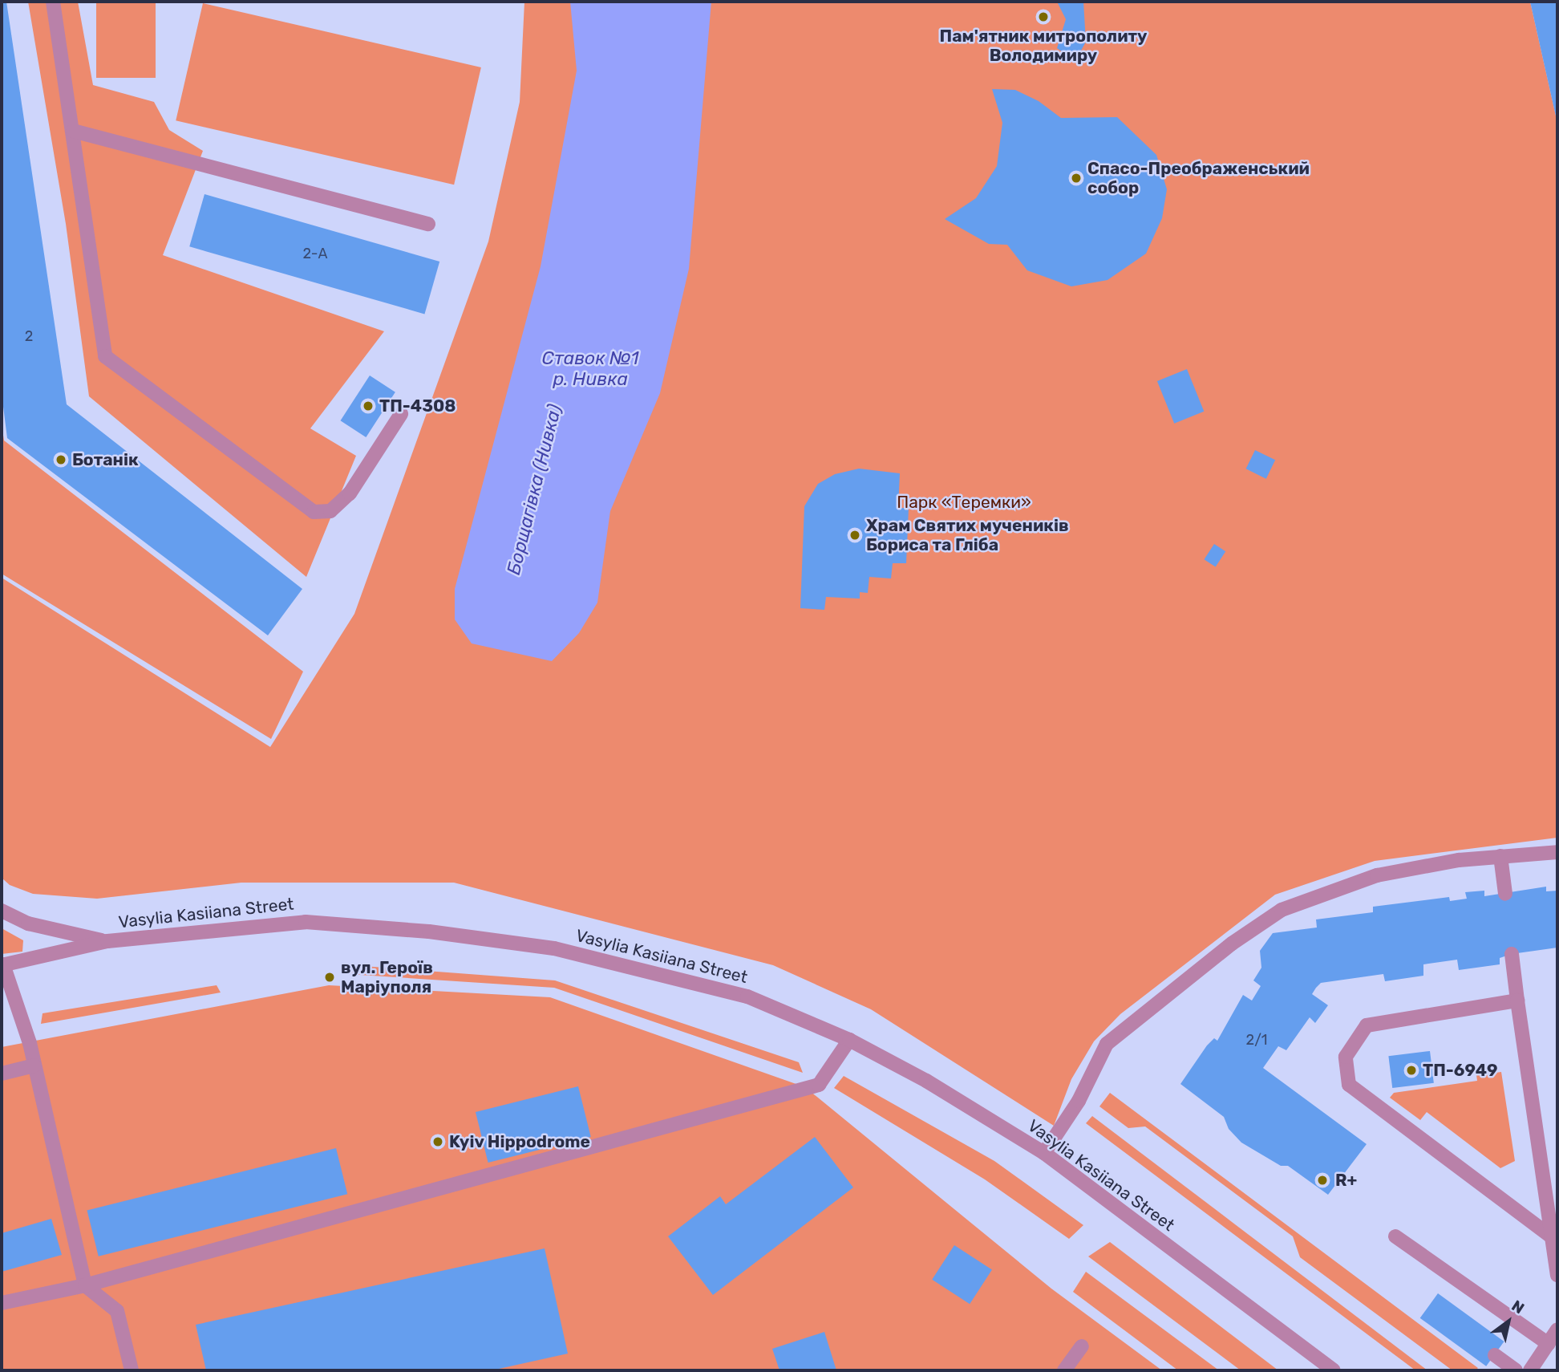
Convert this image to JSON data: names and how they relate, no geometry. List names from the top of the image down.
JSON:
{
  "streets": {
    "street": ["Vasylia Kasiiana Street"]
  },
  "water": ["Ставок №1 р. Нивка", "Борщагівка (Нивка)"],
  "parks": ["Парк «Теремки»"],
  "places": [
    "Пам'ятник митрополиту Володимиру",
    "Спасо-Преображенський собор",
    "ТП-4308",
    "Ботанік",
    "Храм Святих мучеників Бориса та Гліба",
    "вул. Героїв Маріуполя",
    "ТП-6949",
    "Kyiv Hippodrome",
    "R+"
  ],
  "house_numbers": ["2-А", "2", "2/1"],
  "north": "top right"
}
